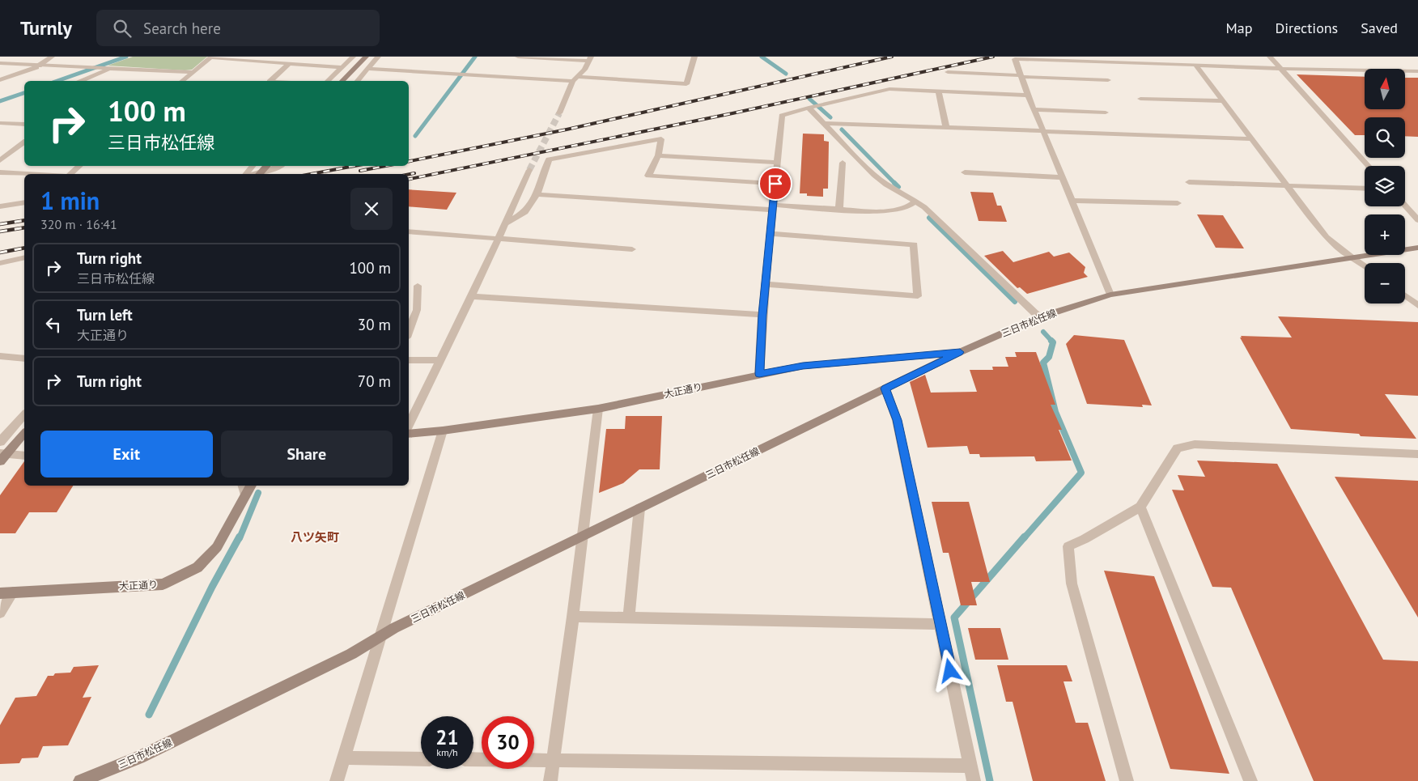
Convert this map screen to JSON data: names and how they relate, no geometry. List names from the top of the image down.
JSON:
{
  "streets": {
    "main road": ["三日市松任線", "大正通り"]
  },
  "crossings": [
    ["三日市松任線", "大正通り"]
  ],
  "districts": ["八ツ矢町"],
  "north": "top",
  "page": {
    "header": "Turnly",
    "search": "Search here",
    "nav": ["Map", "Directions", "Saved"],
    "map_buttons": ["+", "−"],
    "turn": ["100 m", "三日市松任線"],
    "heading": ["1 min", "320 m · 16:41"],
    "list": [
      {
        "name": "Turn right",
        "note": "三日市松任線",
        "value": "100 m"
      },
      {
        "name": "Turn left",
        "note": "大正通り",
        "value": "30 m"
      },
      {
        "name": "Turn right",
        "value": "70 m"
      }
    ],
    "buttons": ["Exit", "Share"],
    "speed": "21 km/h",
    "limit": "30"
  }
}
